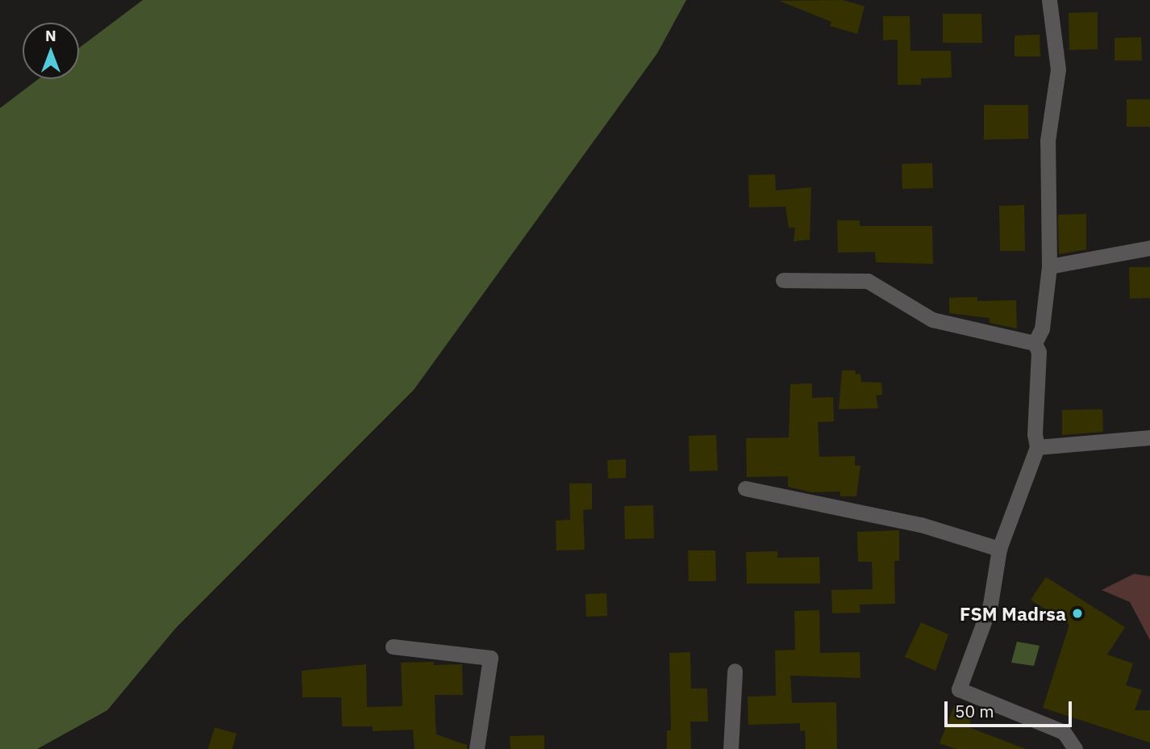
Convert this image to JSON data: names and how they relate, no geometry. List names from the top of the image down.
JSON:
{
  "places": ["FSM Madrsa"],
  "scale_bar": "50 m",
  "north": "top"
}
